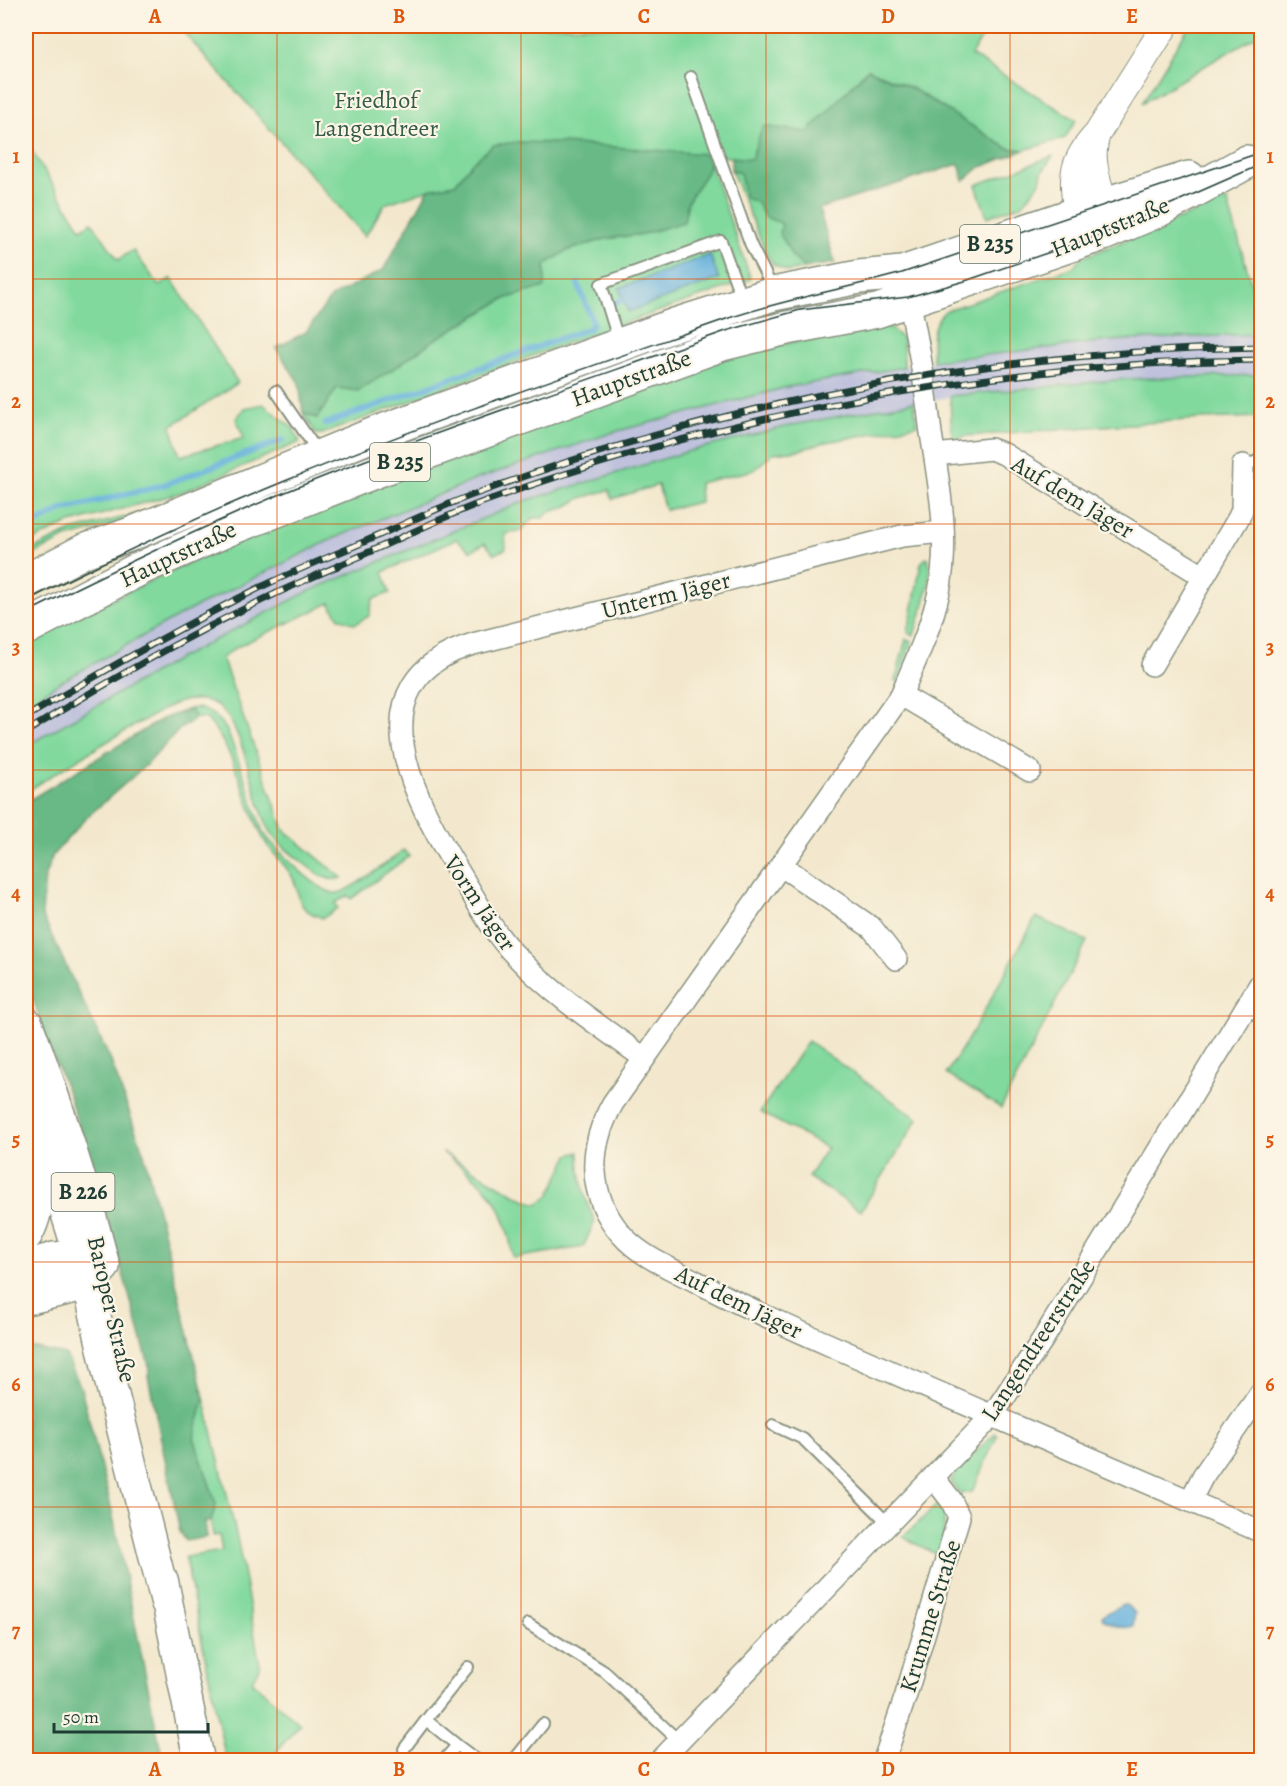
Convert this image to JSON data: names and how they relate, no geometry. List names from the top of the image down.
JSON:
{
  "streets": {
    "main road": [
      "Hauptstraße",
      "B 235",
      "B 226",
      "Baroper Straße"
    ],
    "street": [
      "Auf dem Jäger",
      "Unterm Jäger",
      "Vorm Jäger",
      "Langendreerstraße",
      "Krumme Straße"
    ]
  },
  "crossings": [
    ["Hauptstraße", "Auf dem Jäger"],
    ["Auf dem Jäger", "Unterm Jäger"],
    ["Auf dem Jäger", "Vorm Jäger"],
    ["Auf dem Jäger", "Langendreerstraße"],
    ["Unterm Jäger", "Vorm Jäger"],
    ["Langendreerstraße", "Krumme Straße"]
  ],
  "parks": ["Friedhof Langendreer"],
  "scale_bar": "50 m",
  "grid": {
    "columns": [
      "A",
      "B",
      "C",
      "D",
      "E"
    ],
    "rows": [
      "1",
      "2",
      "3",
      "4",
      "5",
      "6",
      "7"
    ]
  }
}
